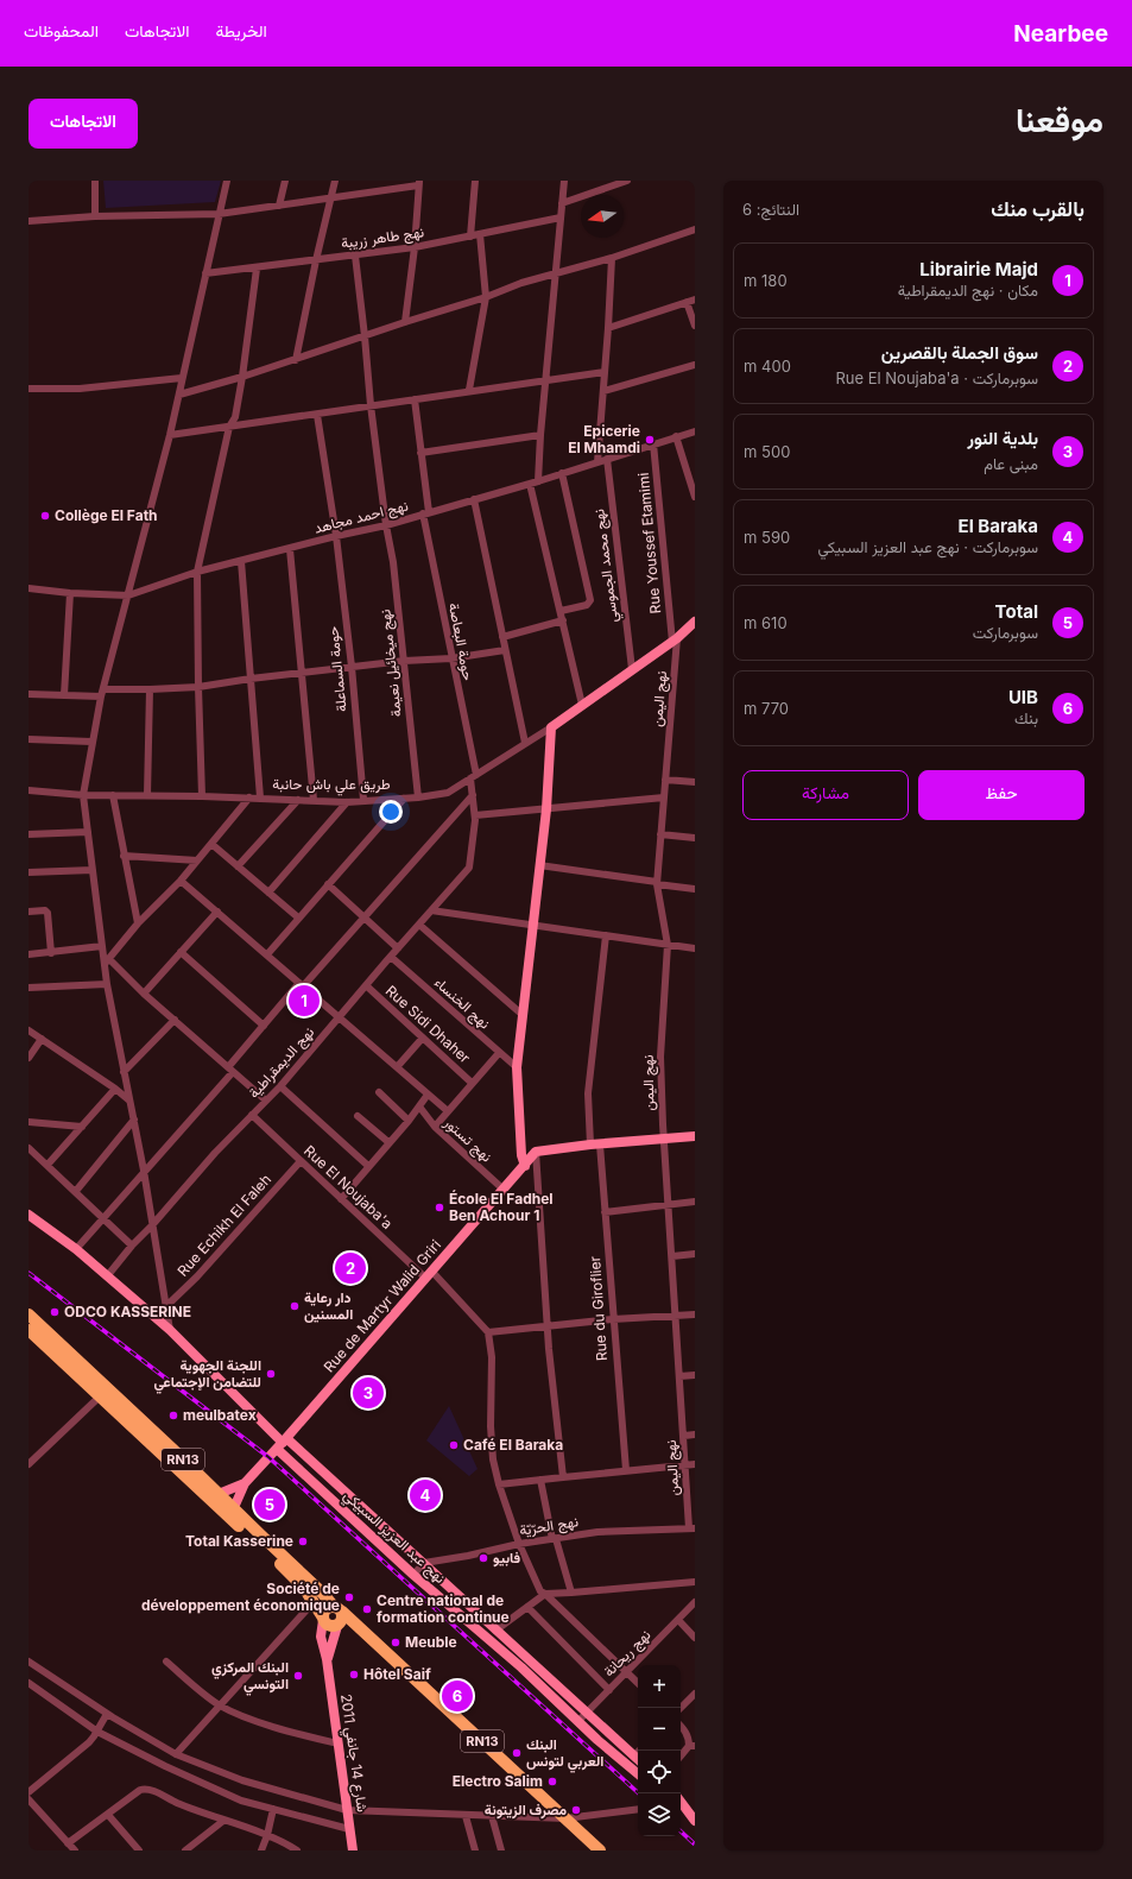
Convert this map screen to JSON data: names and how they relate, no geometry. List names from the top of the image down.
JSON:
{
  "streets": {
    "main road": ["RN13"],
    "street": [
      "نهج طاهر زريبة",
      "نهج احمد مجاهد",
      "Rue Youssef Etamimi",
      "نهج محمد الجموسي",
      "حومة البعاصة",
      "نهج ميخائيل نعيمة",
      "حومة السماعلة",
      "نهج اليمن",
      "طريق علي باش حانبة",
      "نهج الخنساء",
      "Rue Sidi Dhaher",
      "نهج الديمقراطية",
      "نهج تستور",
      "Rue El Noujaba'a",
      "Rue Echikh El Faleh",
      "Rue de Martyr Walid Griri",
      "Rue du Giroflier",
      "نهج الحرّيّة",
      "نهج عبد العزيز السبيكي",
      "نهج ريحانة",
      "شارع 14 جانفي 2011"
    ]
  },
  "crossings": [
    ["نهج طاهر زريبة", "نهج ميخائيل نعيمة"],
    ["نهج احمد مجاهد", "Rue Youssef Etamimi"],
    ["نهج احمد مجاهد", "نهج محمد الجموسي"],
    ["نهج احمد مجاهد", "حومة البعاصة"],
    ["نهج احمد مجاهد", "نهج ميخائيل نعيمة"],
    ["نهج احمد مجاهد", "حومة السماعلة"],
    ["Rue Youssef Etamimi", "نهج اليمن"],
    ["Rue Youssef Etamimi", "طريق علي باش حانبة"],
    ["نهج محمد الجموسي", "طريق علي باش حانبة"],
    ["حومة البعاصة", "طريق علي باش حانبة"],
    ["حومة البعاصة", "نهج الديمقراطية"],
    ["نهج ميخائيل نعيمة", "طريق علي باش حانبة"],
    ["حومة السماعلة", "طريق علي باش حانبة"],
    ["نهج اليمن", "طريق علي باش حانبة"],
    ["نهج اليمن", "نهج الحرّيّة"],
    ["طريق علي باش حانبة", "نهج الديمقراطية"],
    ["نهج الخنساء", "نهج الديمقراطية"],
    ["Rue Sidi Dhaher", "نهج الديمقراطية"],
    ["نهج الديمقراطية", "Rue El Noujaba'a"],
    ["نهج الديمقراطية", "نهج عبد العزيز السبيكي"],
    ["نهج تستور", "Rue de Martyr Walid Griri"],
    ["Rue El Noujaba'a", "Rue Echikh El Faleh"],
    ["Rue El Noujaba'a", "Rue de Martyr Walid Griri"],
    ["Rue de Martyr Walid Griri", "RN13"],
    ["Rue de Martyr Walid Griri", "نهج عبد العزيز السبيكي"],
    ["RN13", "شارع 14 جانفي 2011"],
    ["نهج الحرّيّة", "نهج عبد العزيز السبيكي"],
    ["نهج عبد العزيز السبيكي", "نهج ريحانة"]
  ],
  "places": [
    "Epicerie El Mhamdi",
    "Collège El Fath",
    "École El Fadhel Ben Achour 1",
    "دار رعاية المسنين",
    "ODCO KASSERINE",
    "اللجنة الجهوية للتضامن الإجتماعي",
    "meulbatex",
    "Café El Baraka",
    "Total Kasserine",
    "فابيو",
    "Société de développement économique",
    "Centre national de formation continue",
    "Meuble",
    "Hôtel Saif",
    "البنك المركزي التونسي",
    "البنك العربي لتونس",
    "Electro Salim",
    "مصرف الزيتونة"
  ],
  "north": "left",
  "page": {
    "header": "Nearbee",
    "nav": ["الخريطة", "الاتجاهات", "المحفوظات"],
    "title": "موقعنا",
    "buttons": [
      "الاتجاهات",
      ["حفظ", "مشاركة"]
    ],
    "heading": ["بالقرب منك", "النتائج: 6"],
    "list": [
      {
        "mark": "1",
        "name": "Librairie Majd",
        "note": "مكان · نهج الديمقراطية",
        "value": "180 m"
      },
      {
        "mark": "2",
        "name": "سوق الجملة بالقصرين",
        "note": "سوبرماركت · Rue El Noujaba'a",
        "value": "400 m"
      },
      {
        "mark": "3",
        "name": "بلدية النور",
        "note": "مبنى عام",
        "value": "500 m"
      },
      {
        "mark": "4",
        "name": "El Baraka",
        "note": "سوبرماركت · نهج عبد العزيز السبيكي",
        "value": "590 m"
      },
      {
        "mark": "5",
        "name": "Total",
        "note": "سوبرماركت",
        "value": "610 m"
      },
      {
        "mark": "6",
        "name": "UIB",
        "note": "بنك",
        "value": "770 m"
      }
    ],
    "pins": [
      "1",
      "2",
      "3",
      "4",
      "5",
      "6"
    ],
    "map_buttons": ["+", "−"]
  }
}
